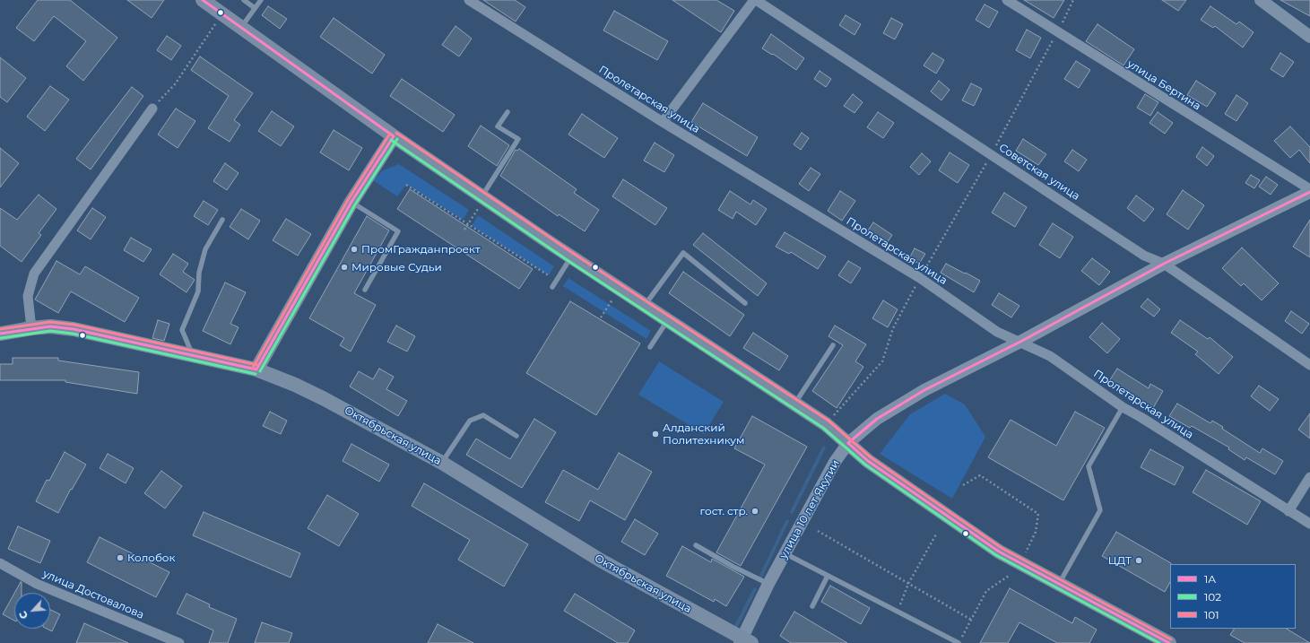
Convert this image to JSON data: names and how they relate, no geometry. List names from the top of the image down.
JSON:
{
  "streets": {
    "main road": ["Октябрьская улица"],
    "street": [
      "улица Бертина",
      "Пролетарская улица",
      "Советская улица",
      "улица 10 лет Якутии",
      "улица Достовалова"
    ]
  },
  "crossings": [
    ["Пролетарская улица", "улица 10 лет Якутии"],
    ["Советская улица", "улица 10 лет Якутии"],
    ["Октябрьская улица", "улица 10 лет Якутии"]
  ],
  "places": [
    "ПромГражданпроект",
    "Мировые Судьи",
    "Алданский Политехникум",
    "гост. стр.",
    "Колобок",
    "ЦДТ"
  ],
  "lines": ["transit line 1А", "transit line 101", "transit line 102"],
  "legend": ["1А", "102", "101"],
  "north": "bottom left"
}
